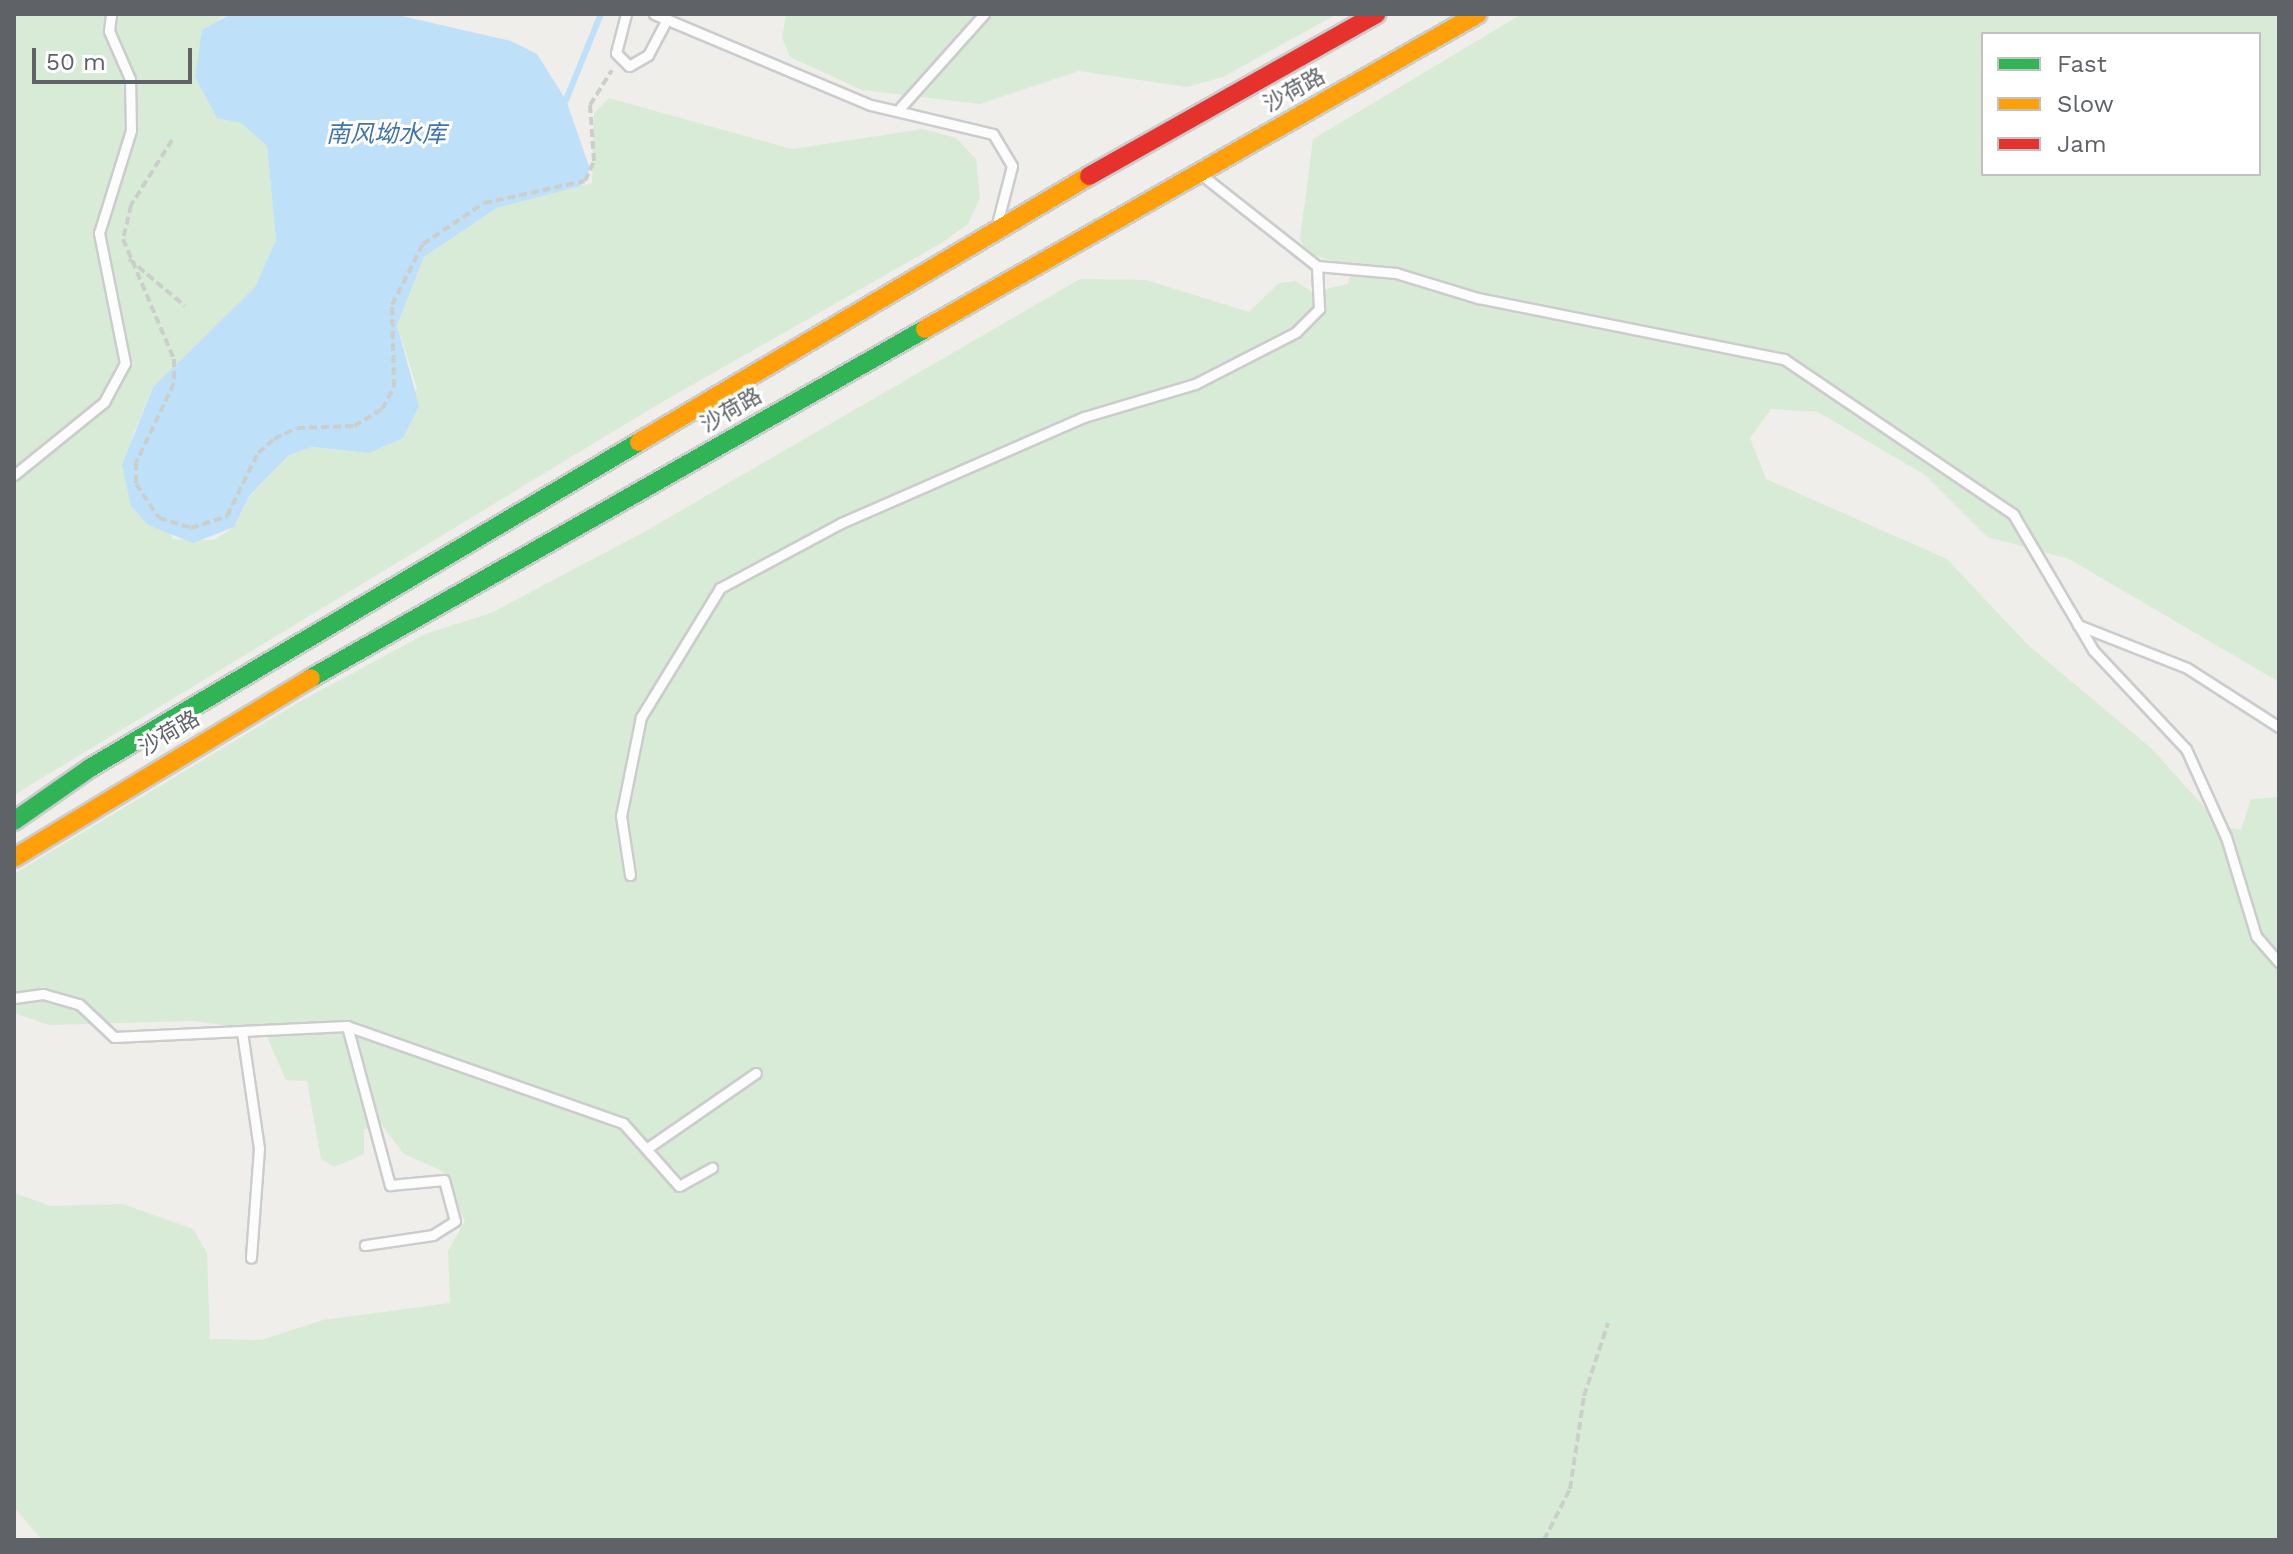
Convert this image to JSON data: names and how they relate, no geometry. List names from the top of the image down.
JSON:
{
  "streets": {
    "main road": ["沙荷路"]
  },
  "water": ["南风坳水库"],
  "legend": ["Fast", "Slow", "Jam"],
  "scale_bar": "50 m"
}
